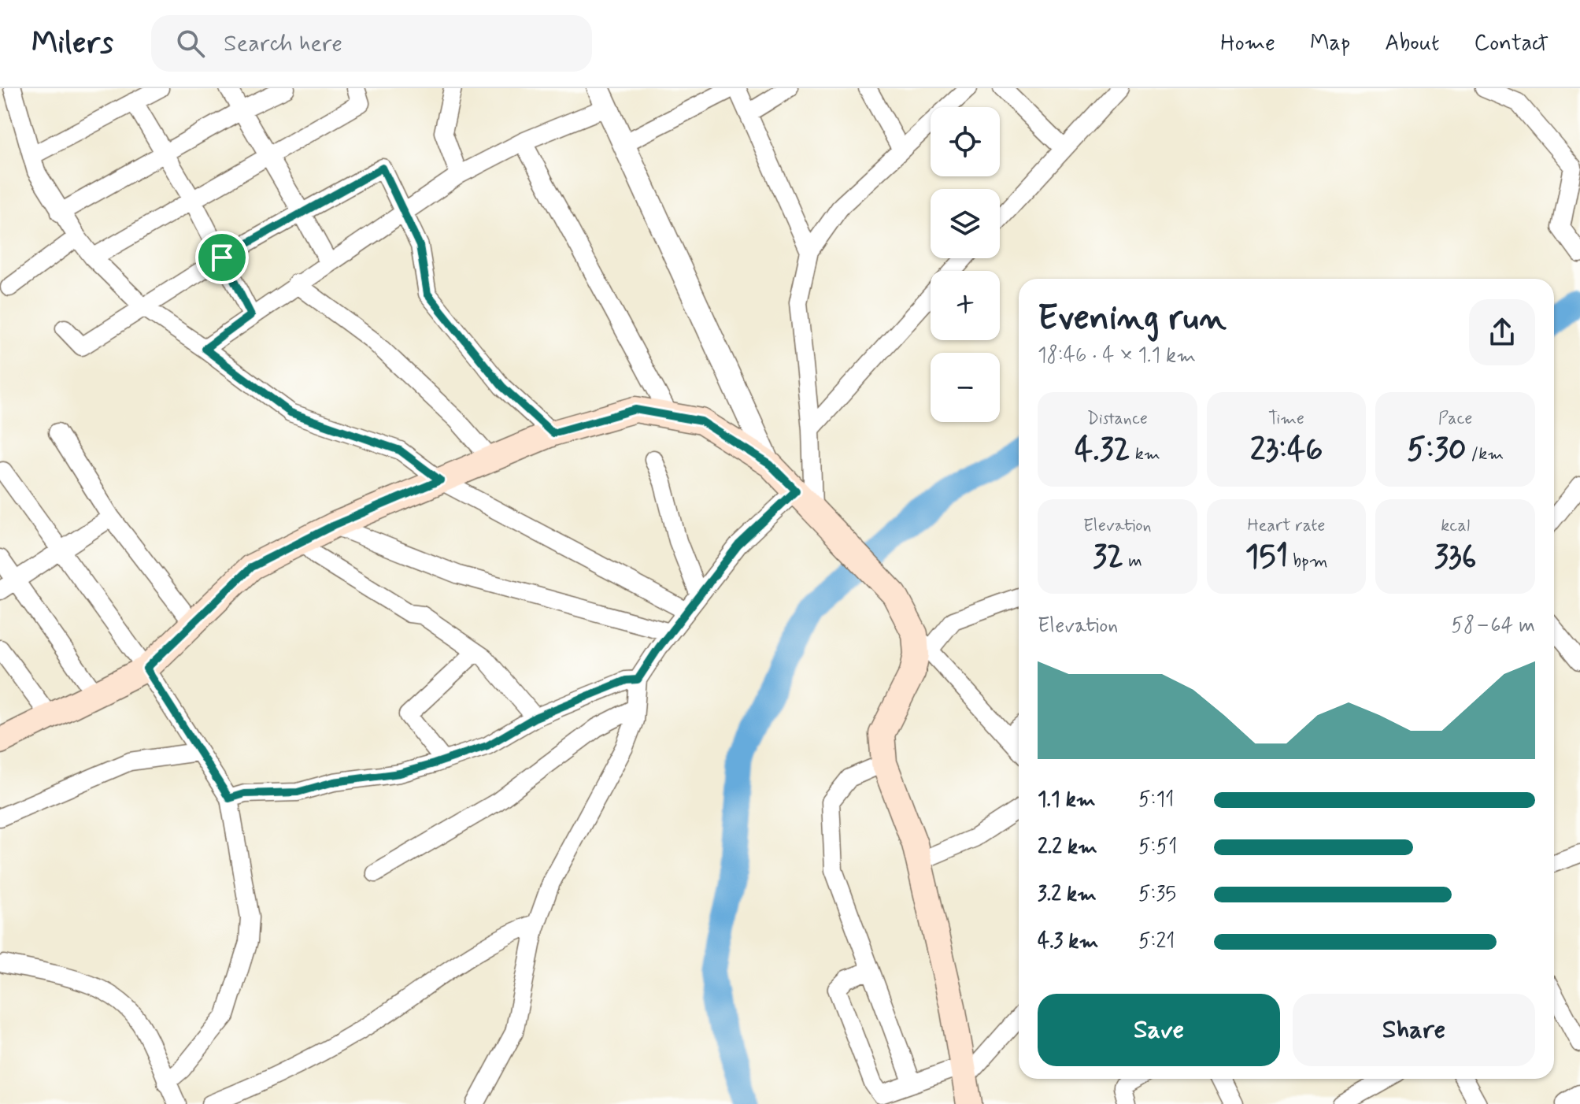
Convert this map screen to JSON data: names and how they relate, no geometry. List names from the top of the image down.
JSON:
{
  "page": {
    "header": "Milers",
    "search": "Search here",
    "nav": [
      "Home",
      "Map",
      "About",
      "Contact"
    ],
    "map_buttons": ["+", "−"],
    "heading": ["Evening run", "18:46 · 4 × 1.1 km"],
    "stats": [
      ["Distance", "4.32 km"],
      ["Time", "23:46"],
      ["Pace", "5:30 /km"],
      ["Elevation", "32 m"],
      ["Heart rate", "151 bpm"],
      ["kcal", "336"]
    ],
    "chart": ["Elevation", "58–64 m"],
    "list": [
      {
        "name": "1.1 km",
        "note": "5:11"
      },
      {
        "name": "2.2 km",
        "note": "5:51"
      },
      {
        "name": "3.2 km",
        "note": "5:35"
      },
      {
        "name": "4.3 km",
        "note": "5:21"
      }
    ],
    "buttons": ["Save", "Share"]
  }
}
